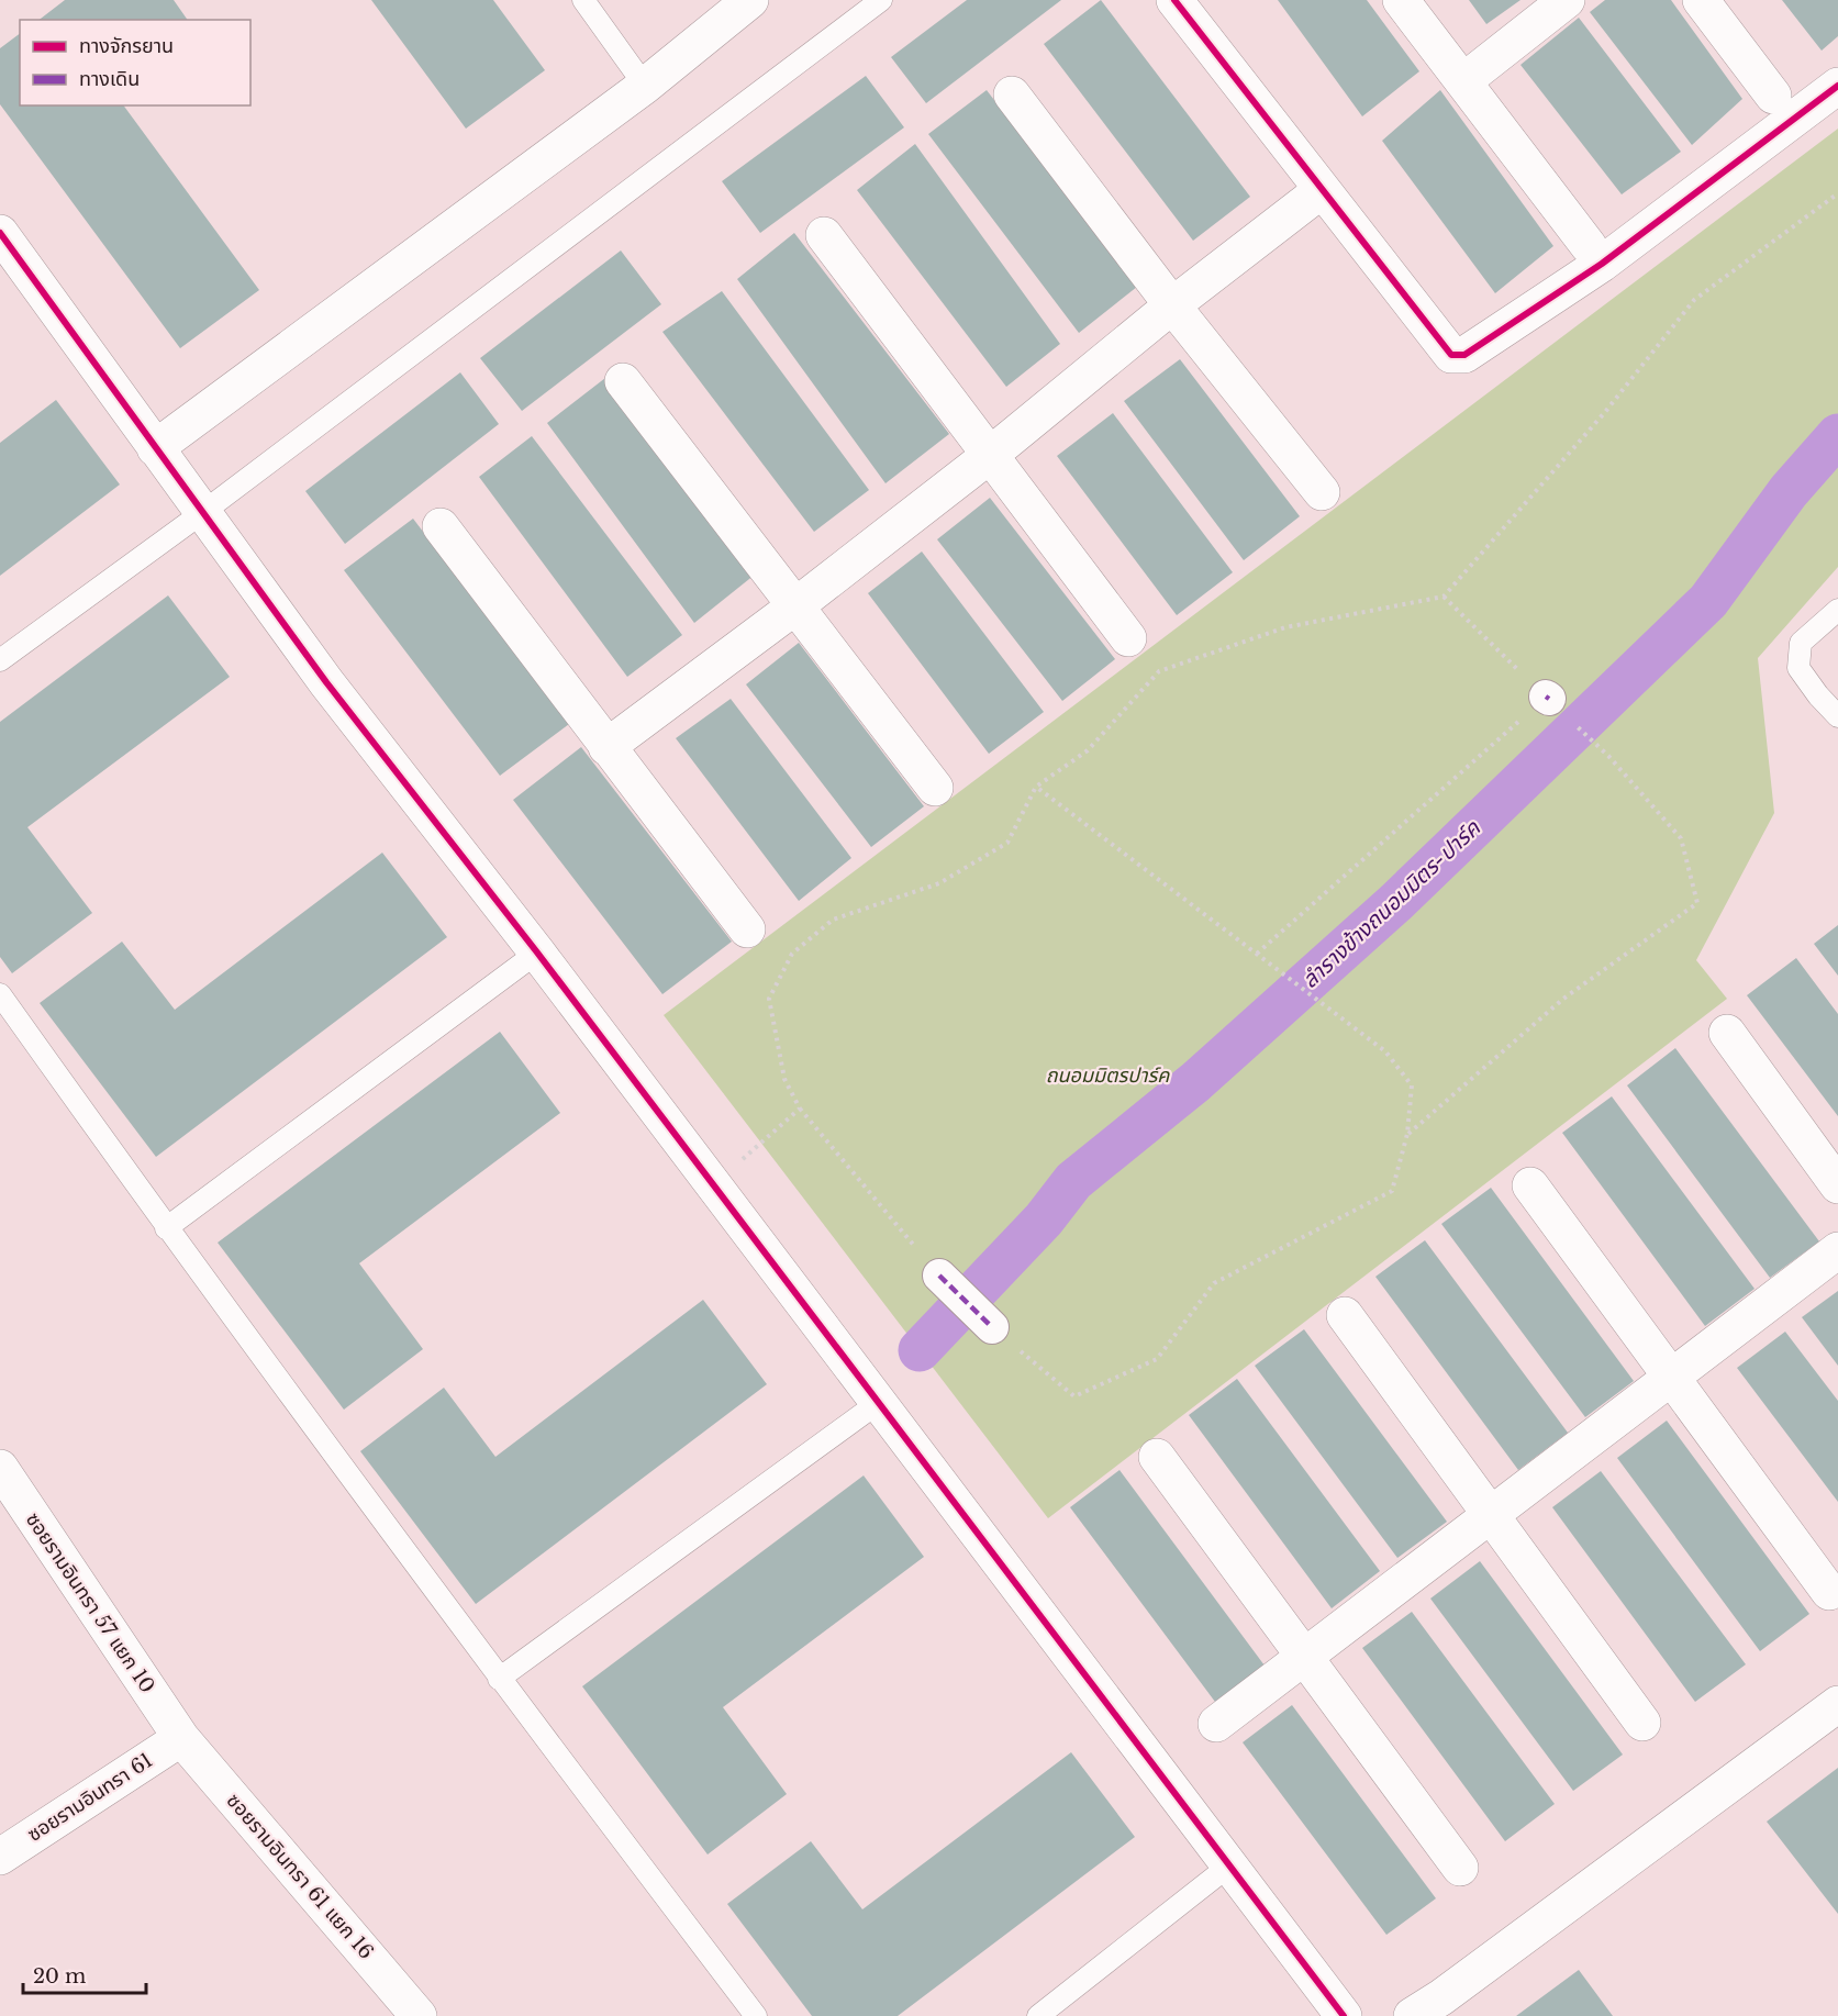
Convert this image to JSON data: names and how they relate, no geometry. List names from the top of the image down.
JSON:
{
  "streets": {
    "street": ["ซอยรามอินทรา 57 แยก 10", "ซอยรามอินทรา 61", "ซอยรามอินทรา 61 แยก 16"]
  },
  "crossings": [
    ["ซอยรามอินทรา 57 แยก 10", "ซอยรามอินทรา 61"],
    ["ซอยรามอินทรา 57 แยก 10", "ซอยรามอินทรา 61 แยก 16"],
    ["ซอยรามอินทรา 61", "ซอยรามอินทรา 61 แยก 16"]
  ],
  "water": ["ลำรางข้างถนอมมิตร-ปาร์ค"],
  "parks": ["ถนอมมิตรปาร์ค"],
  "legend": ["ทางจักรยาน", "ทางเดิน"],
  "scale_bar": "20 m"
}
